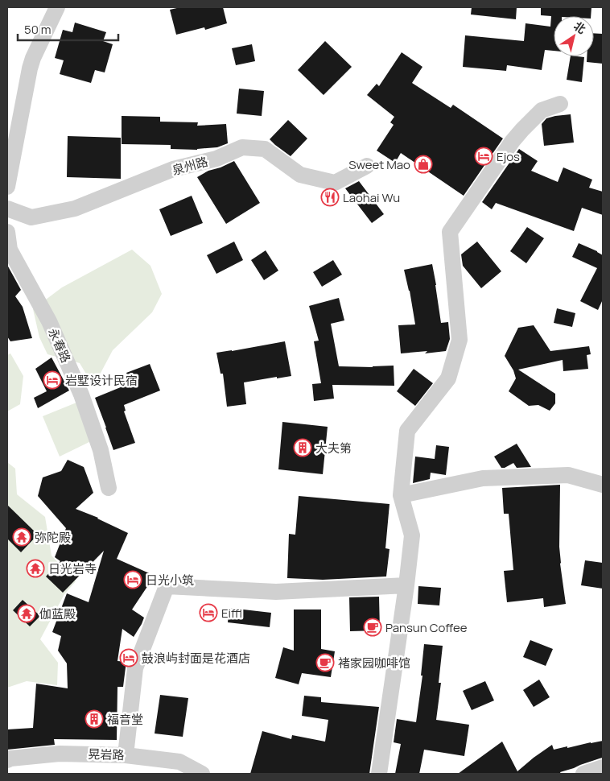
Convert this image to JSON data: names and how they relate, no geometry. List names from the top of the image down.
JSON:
{
  "streets": {
    "street": ["泉州路", "永春路", "晃岩路"]
  },
  "places": {
    "hotel": [
      "Ejos",
      "岩墅设计民宿",
      "日光小筑",
      "Eiffl",
      "鼓浪屿封面是花酒店"
    ],
    "shop": ["Sweet Mao"],
    "restaurant": ["Laohai Wu"],
    "building": ["大夫第", "福音堂"],
    "temple": ["弥陀殿", "日光岩寺", "伽蓝殿"],
    "cafe": ["Pansun Coffee", "褚家园咖啡馆"]
  },
  "scale_bar": "50 m",
  "north": "top right"
}
